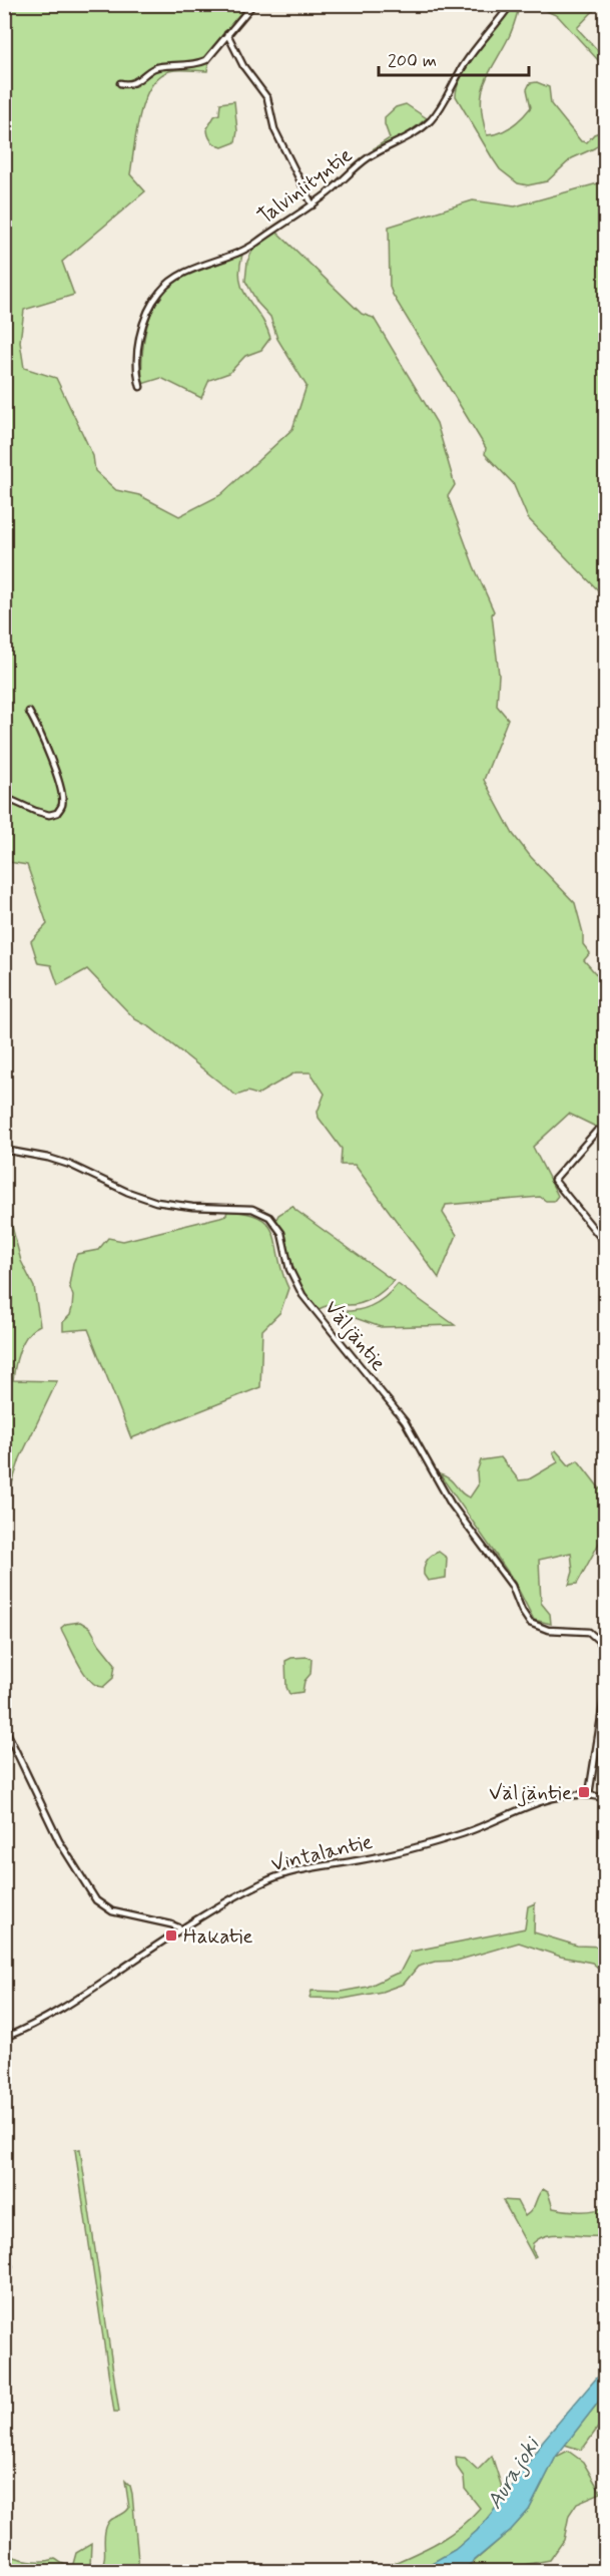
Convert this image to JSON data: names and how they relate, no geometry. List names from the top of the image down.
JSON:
{
  "streets": {
    "street": ["Talviniityntie", "Väljäntie", "Vintalantie"]
  },
  "water": ["Aurajoki"],
  "places": {
    "transit": ["Väljäntie", "Hakatie"]
  },
  "scale_bar": "200 m"
}
